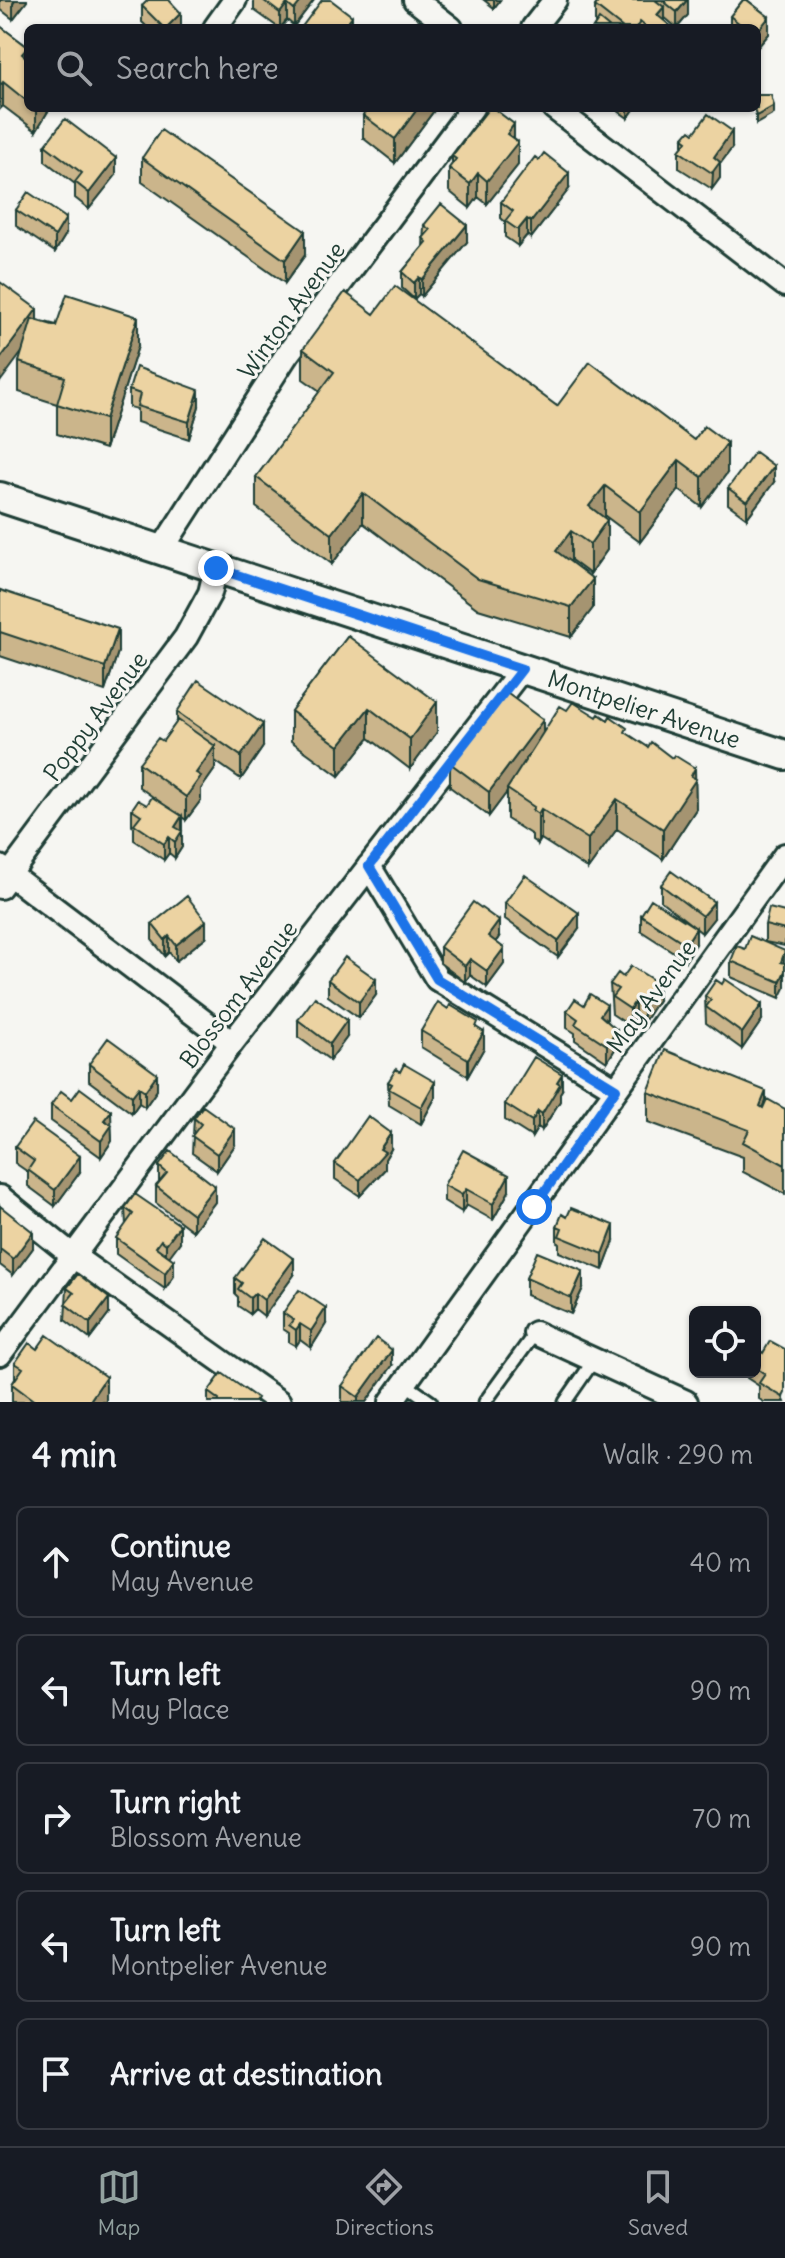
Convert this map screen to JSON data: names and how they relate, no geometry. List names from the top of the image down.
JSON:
{
  "streets": {
    "street": [
      "Winton Avenue",
      "Montpelier Avenue",
      "Poppy Avenue",
      "Blossom Avenue",
      "May Avenue"
    ]
  },
  "crossings": [
    ["Winton Avenue", "Montpelier Avenue"],
    ["Montpelier Avenue", "Poppy Avenue"],
    ["Montpelier Avenue", "Blossom Avenue"]
  ],
  "page": {
    "search": "Search here",
    "heading": ["4 min", "Walk · 290 m"],
    "list": [
      ["Continue", "May Avenue", "40 m"],
      ["Turn left", "May Place", "90 m"],
      ["Turn right", "Blossom Avenue", "70 m"],
      ["Turn left", "Montpelier Avenue", "90 m"],
      "Arrive at destination"
    ],
    "nav": ["Map", "Directions", "Saved"]
  }
}
